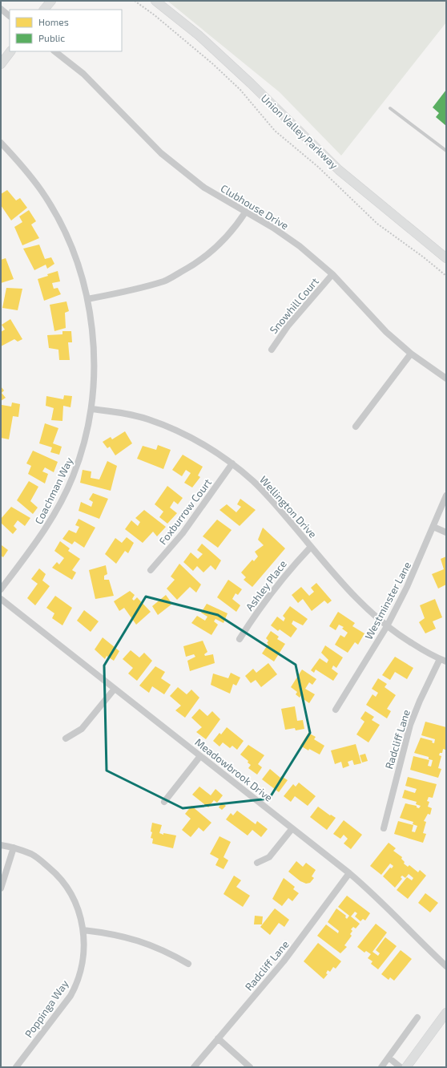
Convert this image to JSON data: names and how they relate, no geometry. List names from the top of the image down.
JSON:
{
  "streets": {
    "street": [
      "Union Valley Parkway",
      "Clubhouse Drive",
      "Snowhill Court",
      "Coachman Way",
      "Wellington Drive",
      "Foxburrow Court",
      "Ashley Place",
      "Westminster Lane",
      "Radcliff Lane",
      "Meadowbrook Drive",
      "Poppinga Way"
    ]
  },
  "crossings": [
    ["Clubhouse Drive", "Snowhill Court"],
    ["Coachman Way", "Wellington Drive"],
    ["Wellington Drive", "Foxburrow Court"],
    ["Wellington Drive", "Ashley Place"],
    ["Wellington Drive", "Westminster Lane"],
    ["Wellington Drive", "Radcliff Lane"],
    ["Radcliff Lane", "Meadowbrook Drive"]
  ],
  "legend": ["Homes", "Public"]
}
